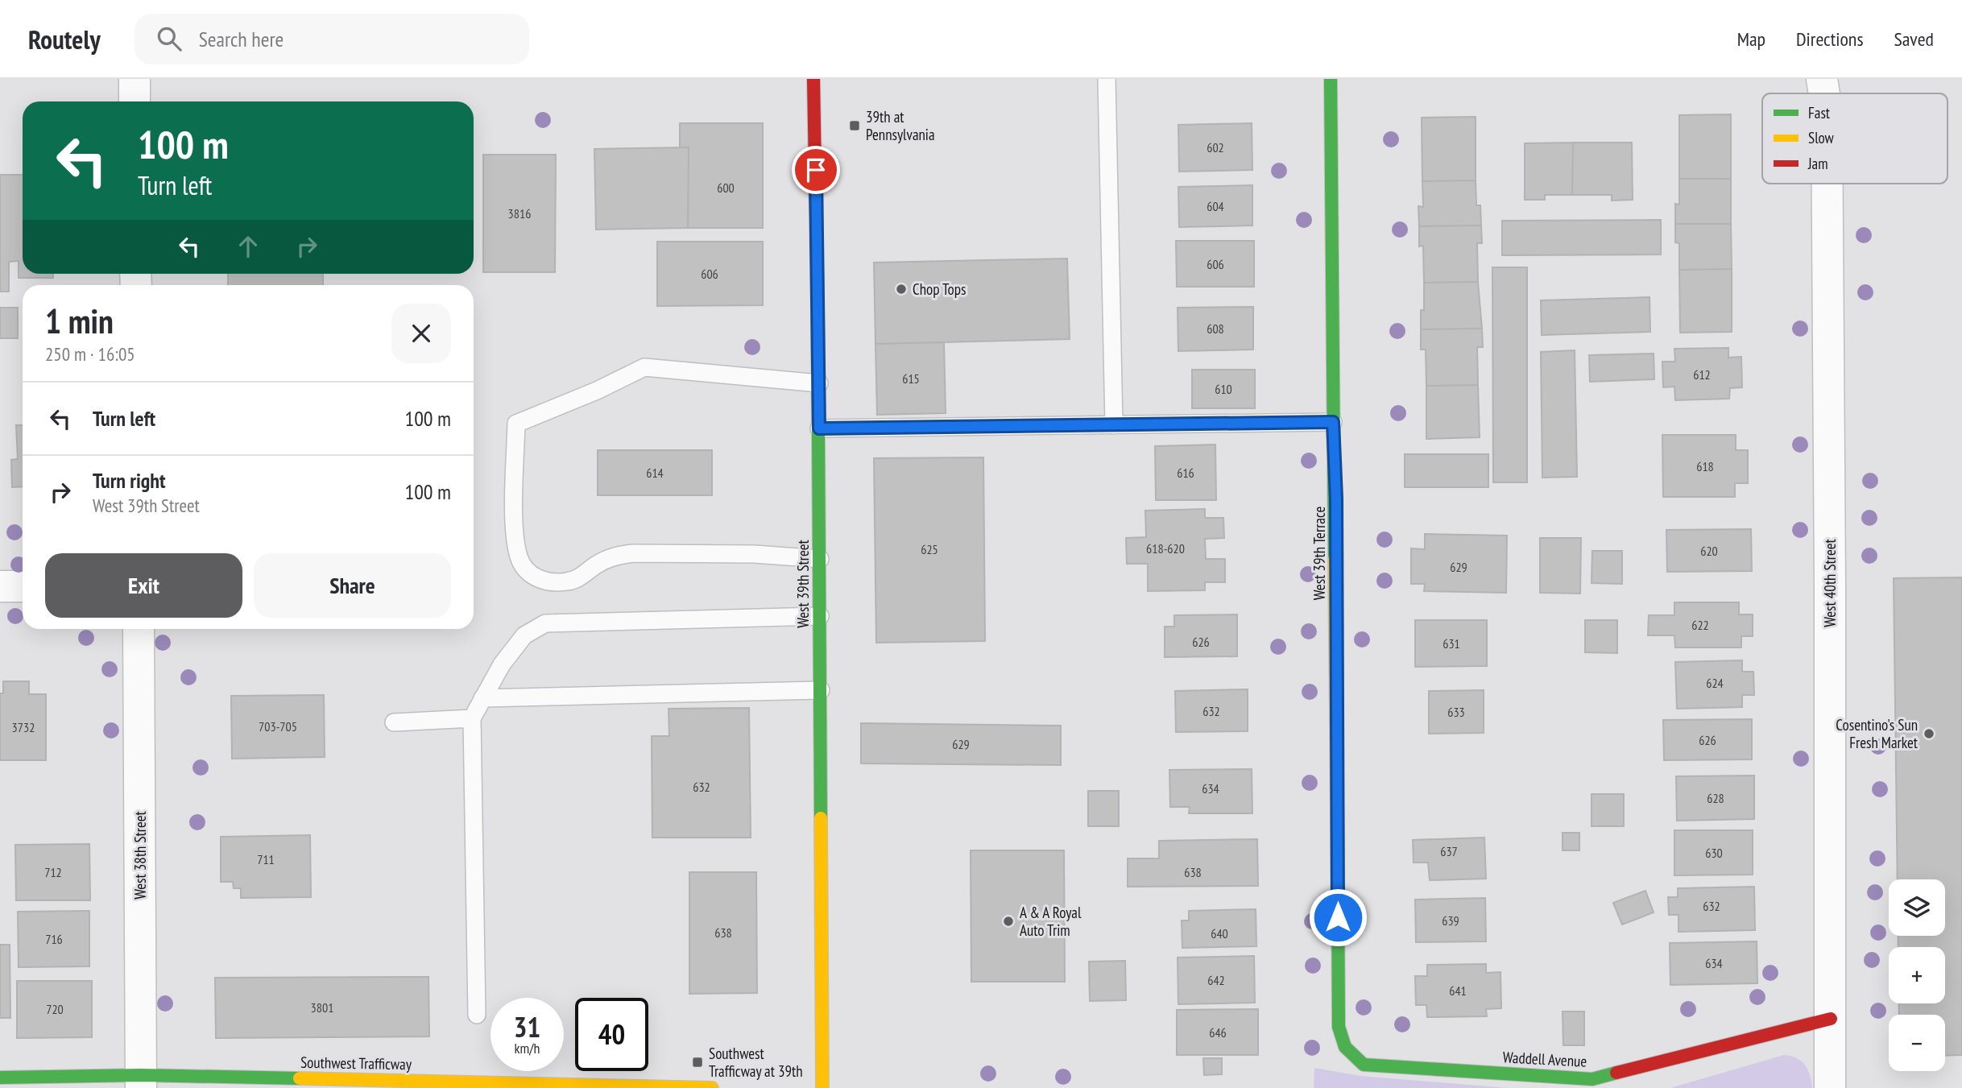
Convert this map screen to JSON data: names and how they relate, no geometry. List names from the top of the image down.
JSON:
{
  "streets": {
    "main road": [
      "West 39th Terrace",
      "West 39th Street",
      "Waddell Avenue",
      "Southwest Trafficway"
    ],
    "street": ["West 40th Street", "West 38th Street"]
  },
  "crossings": [
    ["West 39th Terrace", "Waddell Avenue"],
    ["West 40th Street", "Waddell Avenue"],
    ["West 38th Street", "Southwest Trafficway"]
  ],
  "places": {
    "transit": ["39th at Pennsylvania", "Southwest Trafficway at 39th"],
    "other": ["Chop Tops", "Cosentino's Sun Fresh Market", "A & A Royal Auto Trim"]
  },
  "house_numbers": [
    "602",
    "600",
    "604",
    "3816",
    "606",
    "606",
    "608",
    "612",
    "615",
    "610",
    "618",
    "614",
    "616",
    "618-620",
    "625",
    "620",
    "629",
    "622",
    "626",
    "631",
    "624",
    "632",
    "633",
    "703-705",
    "3732",
    "626",
    "629",
    "632",
    "634",
    "628",
    "637",
    "630",
    "711",
    "712",
    "638",
    "632",
    "639",
    "638",
    "640",
    "716",
    "634",
    "642",
    "641",
    "3801",
    "720",
    "646"
  ],
  "legend": ["Fast", "Slow", "Jam"],
  "page": {
    "header": "Routely",
    "search": "Search here",
    "nav": ["Map", "Directions", "Saved"],
    "turn": ["100 m", "Turn left"],
    "heading": ["1 min", "250 m · 16:05"],
    "list": [
      {
        "name": "Turn left",
        "value": "100 m"
      },
      {
        "name": "Turn right",
        "note": "West 39th Street",
        "value": "100 m"
      }
    ],
    "buttons": ["Exit", "Share"],
    "map_buttons": ["+", "−"],
    "speed": "31 km/h",
    "limit": "40"
  }
}
